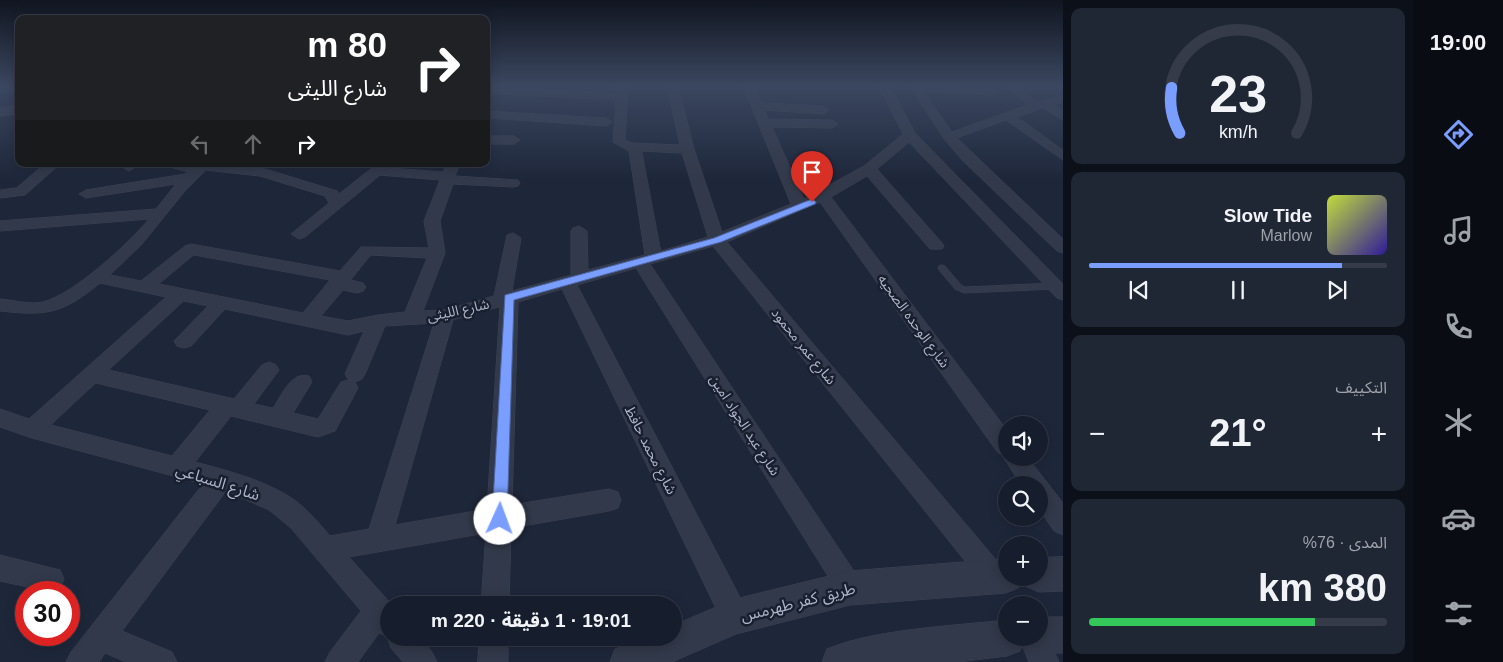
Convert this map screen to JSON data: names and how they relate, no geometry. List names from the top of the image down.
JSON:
{
  "streets": {
    "street": [
      "شارع الليثى",
      "شارع الوحده الصحيه",
      "شارع عمر محمود",
      "شارع عبد الجواد امين",
      "شارع محمد حافظ",
      "شارع السباعي",
      "طريق كفر طهرمس"
    ]
  },
  "crossings": [
    ["شارع الليثى", "شارع الوحده الصحيه"],
    ["شارع الليثى", "شارع عمر محمود"],
    ["شارع الليثى", "شارع عبد الجواد امين"],
    ["شارع الليثى", "شارع محمد حافظ"],
    ["شارع عبد الجواد امين", "طريق كفر طهرمس"],
    ["شارع محمد حافظ", "طريق كفر طهرمس"]
  ],
  "page": {
    "tabs": "19:00",
    "turn": ["80 m", "شارع الليثى"],
    "song": ["Slow Tide", "Marlow"],
    "tile": [
      "التكييف",
      ["المدى · 76%", "380 km"]
    ],
    "heat": ["−", "21°", "+"],
    "map_buttons": ["+", "−"],
    "limit": "30",
    "trip": "19:01 · 1 دقيقة · 220 m",
    "gauge": ["23", "km/h"]
  }
}
